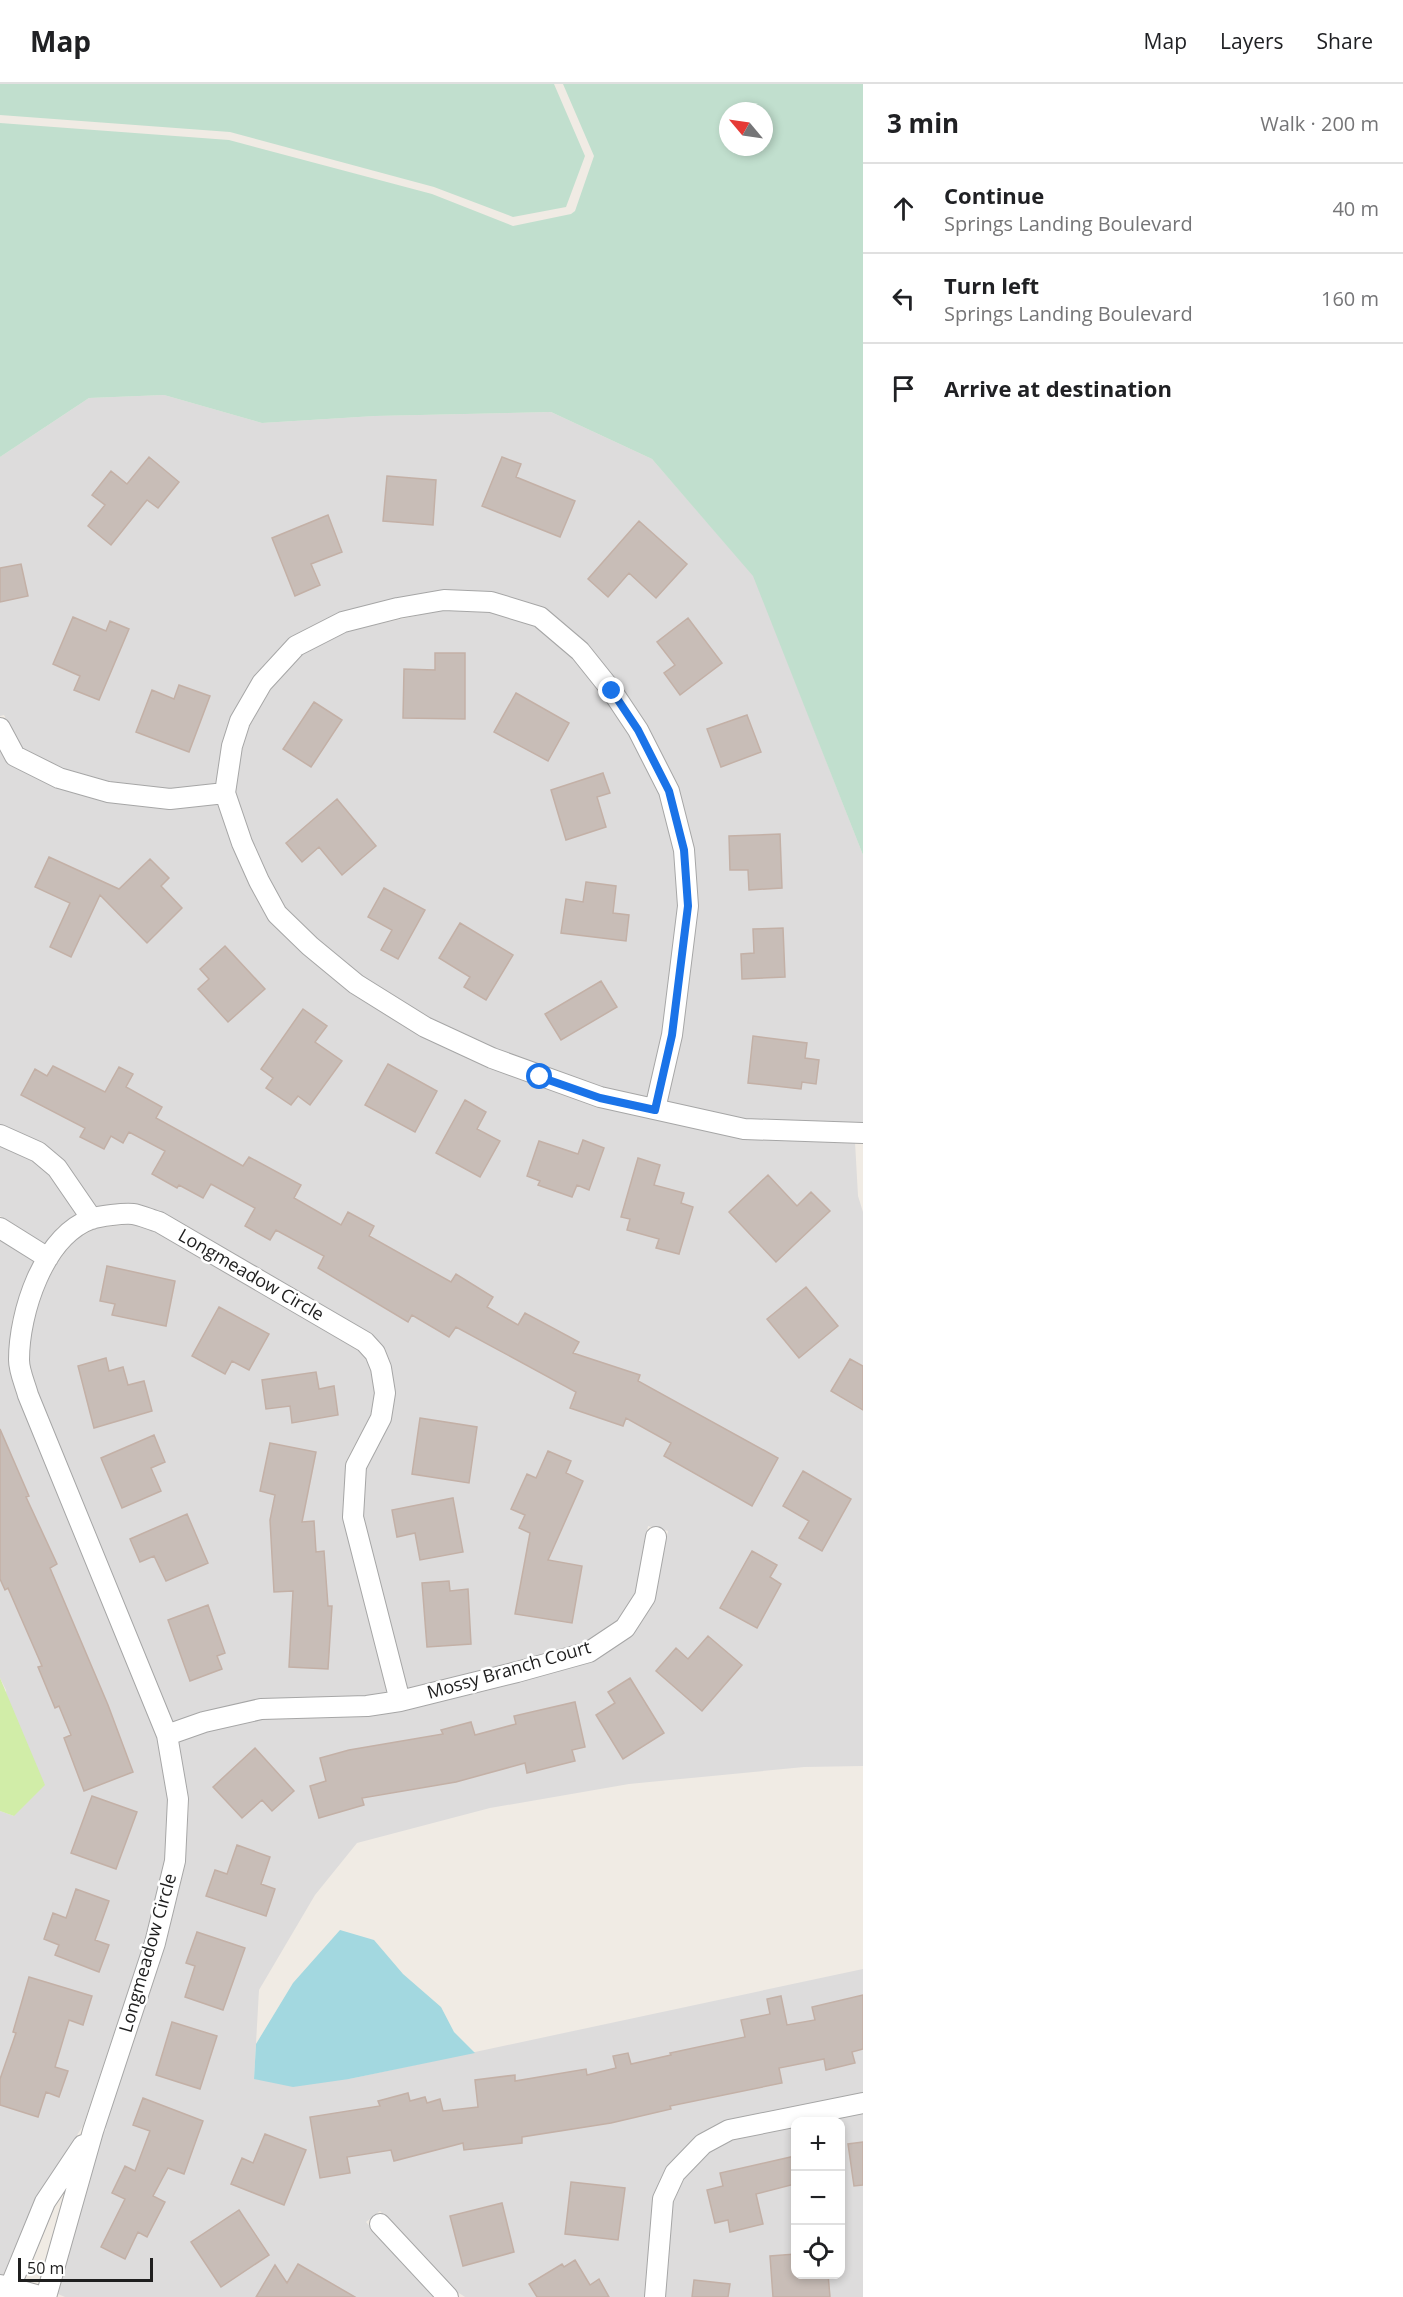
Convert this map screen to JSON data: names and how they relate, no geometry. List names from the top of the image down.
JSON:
{
  "streets": {
    "street": ["Longmeadow Circle", "Mossy Branch Court"]
  },
  "crossings": [
    ["Longmeadow Circle", "Mossy Branch Court"]
  ],
  "scale_bar": "50 m",
  "north": "top left",
  "page": {
    "header": "Map",
    "nav": ["Map", "Layers", "Share"],
    "heading": ["3 min", "Walk · 200 m"],
    "list": [
      ["Continue", "Springs Landing Boulevard", "40 m"],
      ["Turn left", "Springs Landing Boulevard", "160 m"],
      "Arrive at destination"
    ],
    "map_buttons": ["+", "−"],
    "scale": "50 m"
  }
}
